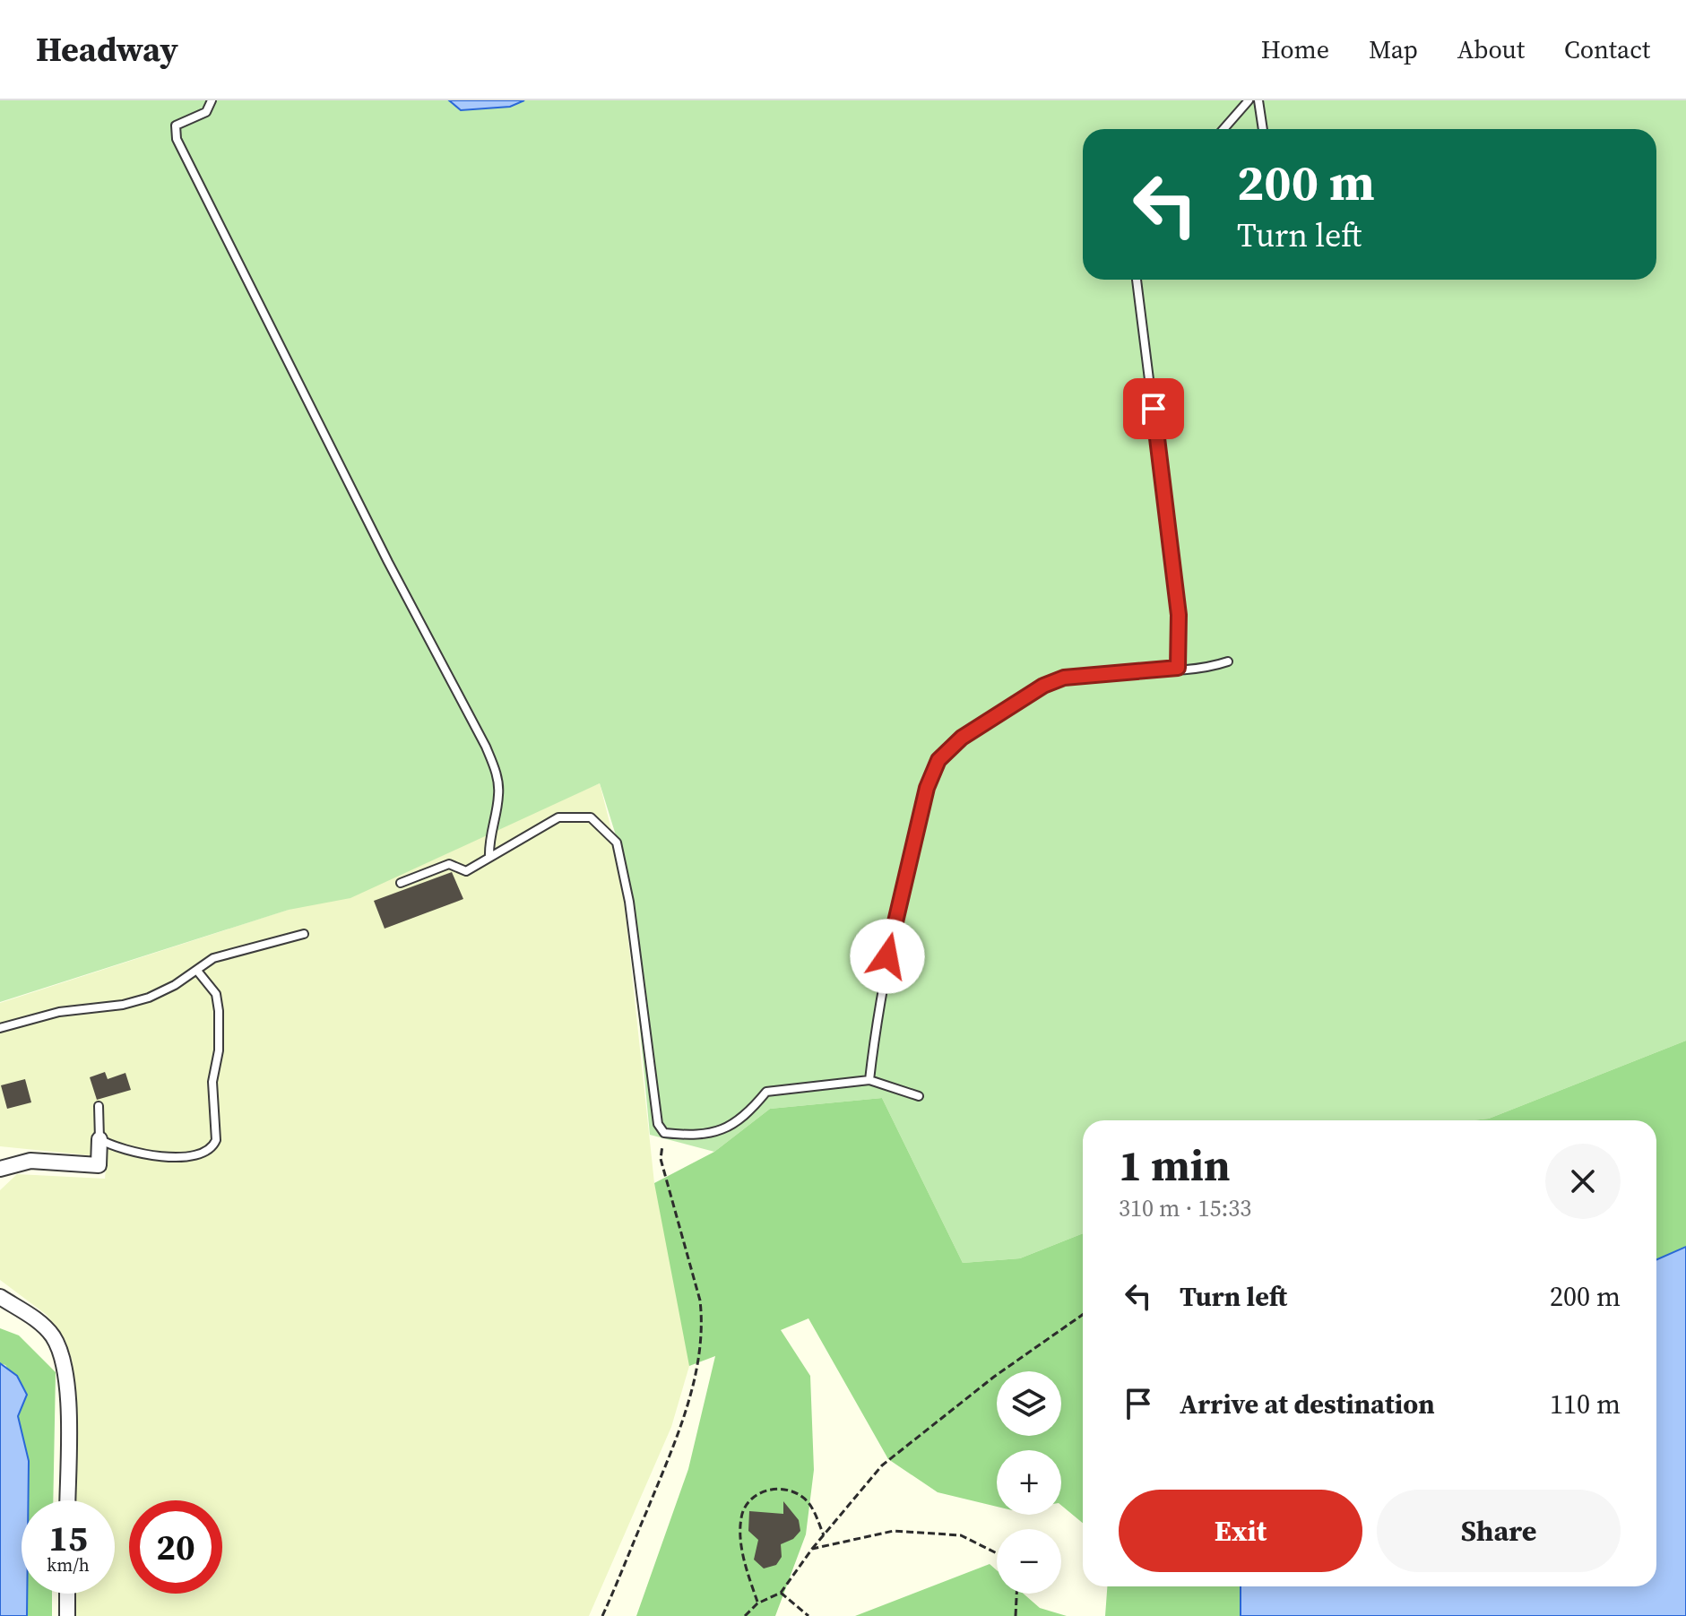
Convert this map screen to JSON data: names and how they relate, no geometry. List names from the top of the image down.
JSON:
{
  "page": {
    "header": "Headway",
    "nav": [
      "Home",
      "Map",
      "About",
      "Contact"
    ],
    "turn": ["200 m", "Turn left"],
    "heading": ["1 min", "310 m · 15:33"],
    "list": [
      {
        "name": "Turn left",
        "value": "200 m"
      },
      {
        "name": "Arrive at destination",
        "value": "110 m"
      }
    ],
    "map_buttons": ["+", "−"],
    "buttons": ["Exit", "Share"],
    "speed": "15 km/h",
    "limit": "20"
  }
}
